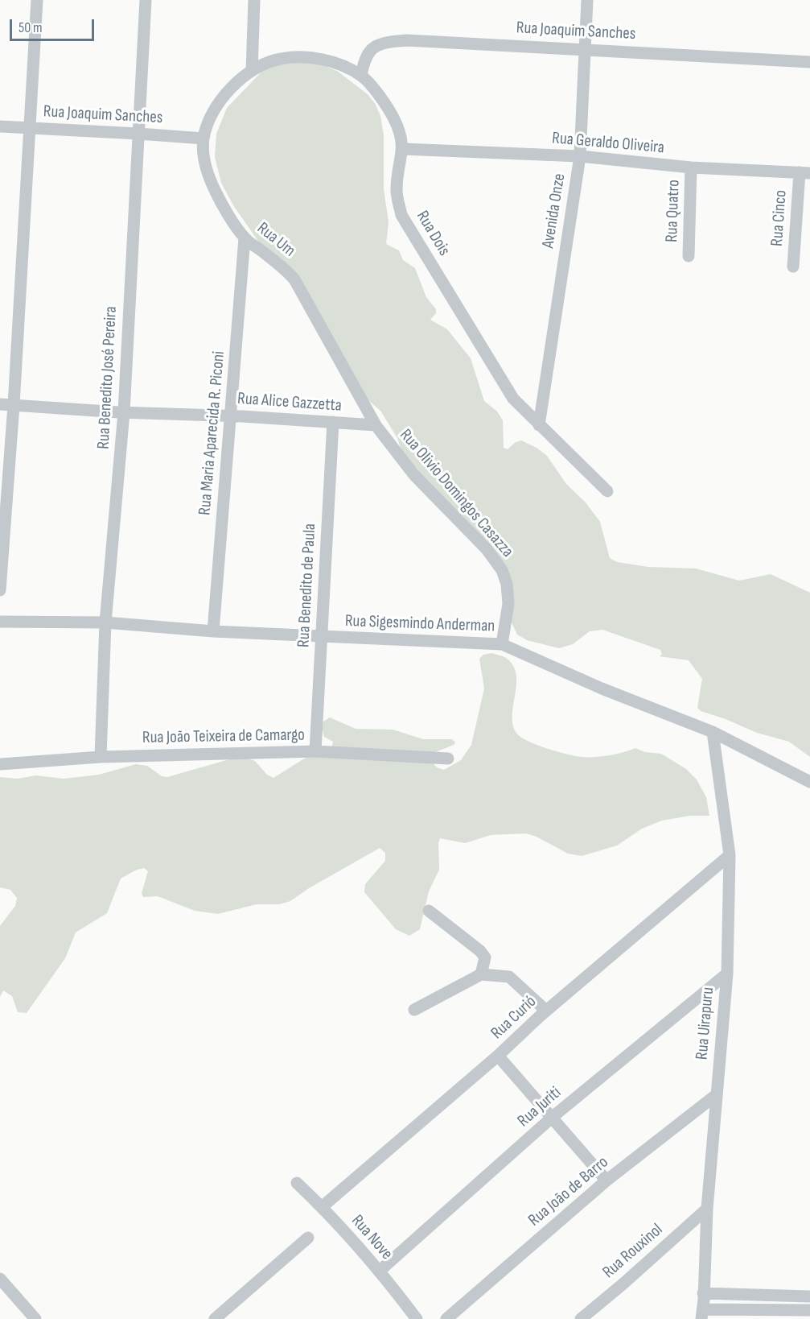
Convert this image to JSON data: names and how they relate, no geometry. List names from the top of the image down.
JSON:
{
  "streets": {
    "street": [
      "Rua Joaquim Sanches",
      "Rua Geraldo Oliveira",
      "Avenida Onze",
      "Rua Quatro",
      "Rua Cinco",
      "Rua Dois",
      "Rua Um",
      "Rua Benedito José Pereira",
      "Rua Alice Gazzetta",
      "Rua Maria Aparecida R. Piconi",
      "Rua Olivio Domingos Casazza",
      "Rua Benedito de Paula",
      "Rua Sigesmindo Anderman",
      "Rua João Teixeira de Camargo",
      "Rua Curió",
      "Rua Uirapuru",
      "Rua Juriti",
      "Rua João de Barro",
      "Rua Nove",
      "Rua Rouxinol"
    ]
  },
  "crossings": [
    ["Rua Joaquim Sanches", "Avenida Onze"],
    ["Rua Joaquim Sanches", "Rua Dois"],
    ["Rua Joaquim Sanches", "Rua Um"],
    ["Rua Joaquim Sanches", "Rua Benedito José Pereira"],
    ["Rua Geraldo Oliveira", "Avenida Onze"],
    ["Rua Geraldo Oliveira", "Rua Quatro"],
    ["Rua Geraldo Oliveira", "Rua Cinco"],
    ["Rua Geraldo Oliveira", "Rua Dois"],
    ["Avenida Onze", "Rua Dois"],
    ["Rua Dois", "Rua Um"],
    ["Rua Um", "Rua Alice Gazzetta"],
    ["Rua Um", "Rua Maria Aparecida R. Piconi"],
    ["Rua Um", "Rua Olivio Domingos Casazza"],
    ["Rua Benedito José Pereira", "Rua Alice Gazzetta"],
    ["Rua Benedito José Pereira", "Rua Sigesmindo Anderman"],
    ["Rua Benedito José Pereira", "Rua João Teixeira de Camargo"],
    ["Rua Alice Gazzetta", "Rua Maria Aparecida R. Piconi"],
    ["Rua Alice Gazzetta", "Rua Olivio Domingos Casazza"],
    ["Rua Alice Gazzetta", "Rua Benedito de Paula"],
    ["Rua Maria Aparecida R. Piconi", "Rua Sigesmindo Anderman"],
    ["Rua Olivio Domingos Casazza", "Rua Sigesmindo Anderman"],
    ["Rua Benedito de Paula", "Rua Sigesmindo Anderman"],
    ["Rua Benedito de Paula", "Rua João Teixeira de Camargo"],
    ["Rua Sigesmindo Anderman", "Rua Uirapuru"],
    ["Rua Curió", "Rua Uirapuru"],
    ["Rua Curió", "Rua Nove"],
    ["Rua Uirapuru", "Rua Juriti"],
    ["Rua Uirapuru", "Rua João de Barro"],
    ["Rua Uirapuru", "Rua Rouxinol"],
    ["Rua Juriti", "Rua Nove"]
  ],
  "scale_bar": "50 m"
}
